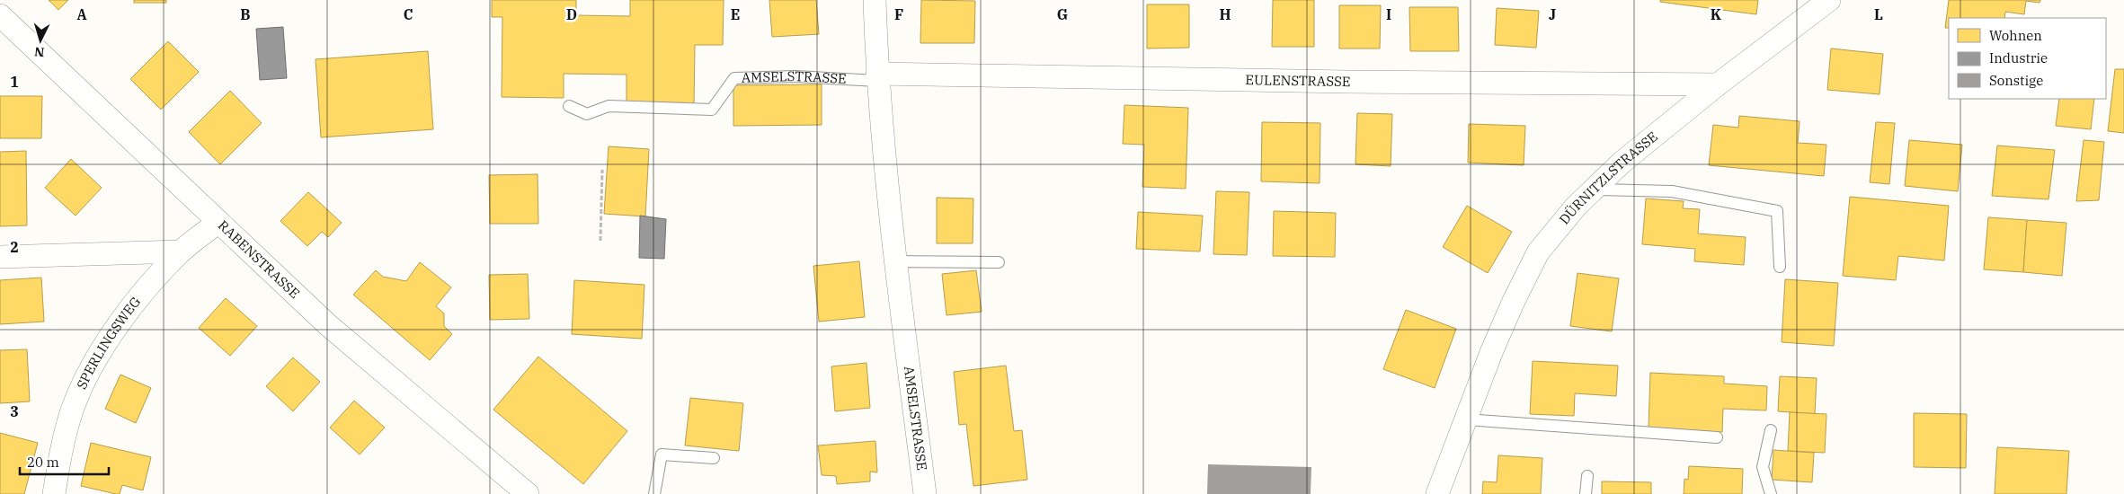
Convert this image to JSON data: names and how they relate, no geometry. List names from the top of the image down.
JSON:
{
  "streets": {
    "street": [
      "AMSELSTRASSE",
      "EULENSTRASSE",
      "DÜRNITZLSTRASSE",
      "RABENSTRASSE",
      "SPERLINGSWEG"
    ]
  },
  "crossings": [
    ["AMSELSTRASSE", "EULENSTRASSE"],
    ["EULENSTRASSE", "DÜRNITZLSTRASSE"],
    ["RABENSTRASSE", "SPERLINGSWEG"]
  ],
  "legend": ["Wohnen", "Industrie", "Sonstige"],
  "scale_bar": "20 m",
  "north": "bottom",
  "grid": {
    "columns": [
      "A",
      "B",
      "C",
      "D",
      "E",
      "F",
      "G",
      "H",
      "I",
      "J",
      "K",
      "L"
    ],
    "rows": ["1", "2", "3"]
  }
}
